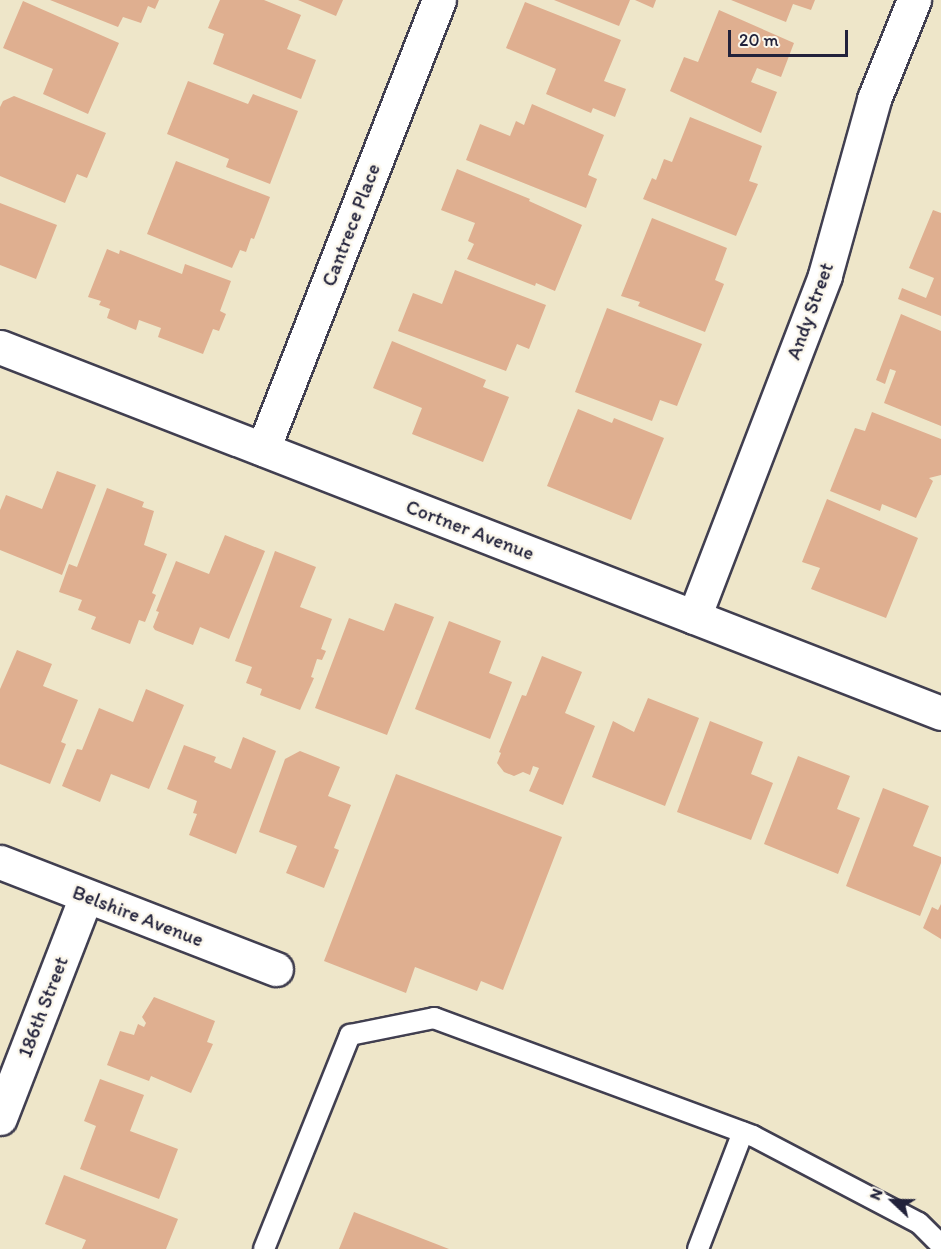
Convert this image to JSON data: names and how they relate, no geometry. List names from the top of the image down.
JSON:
{
  "streets": {
    "street": [
      "Cantrece Place",
      "Andy Street",
      "Cortner Avenue",
      "Belshire Avenue",
      "186th Street"
    ]
  },
  "crossings": [
    ["Cantrece Place", "Cortner Avenue"],
    ["Andy Street", "Cortner Avenue"],
    ["Belshire Avenue", "186th Street"]
  ],
  "scale_bar": "20 m",
  "north": "left"
}
